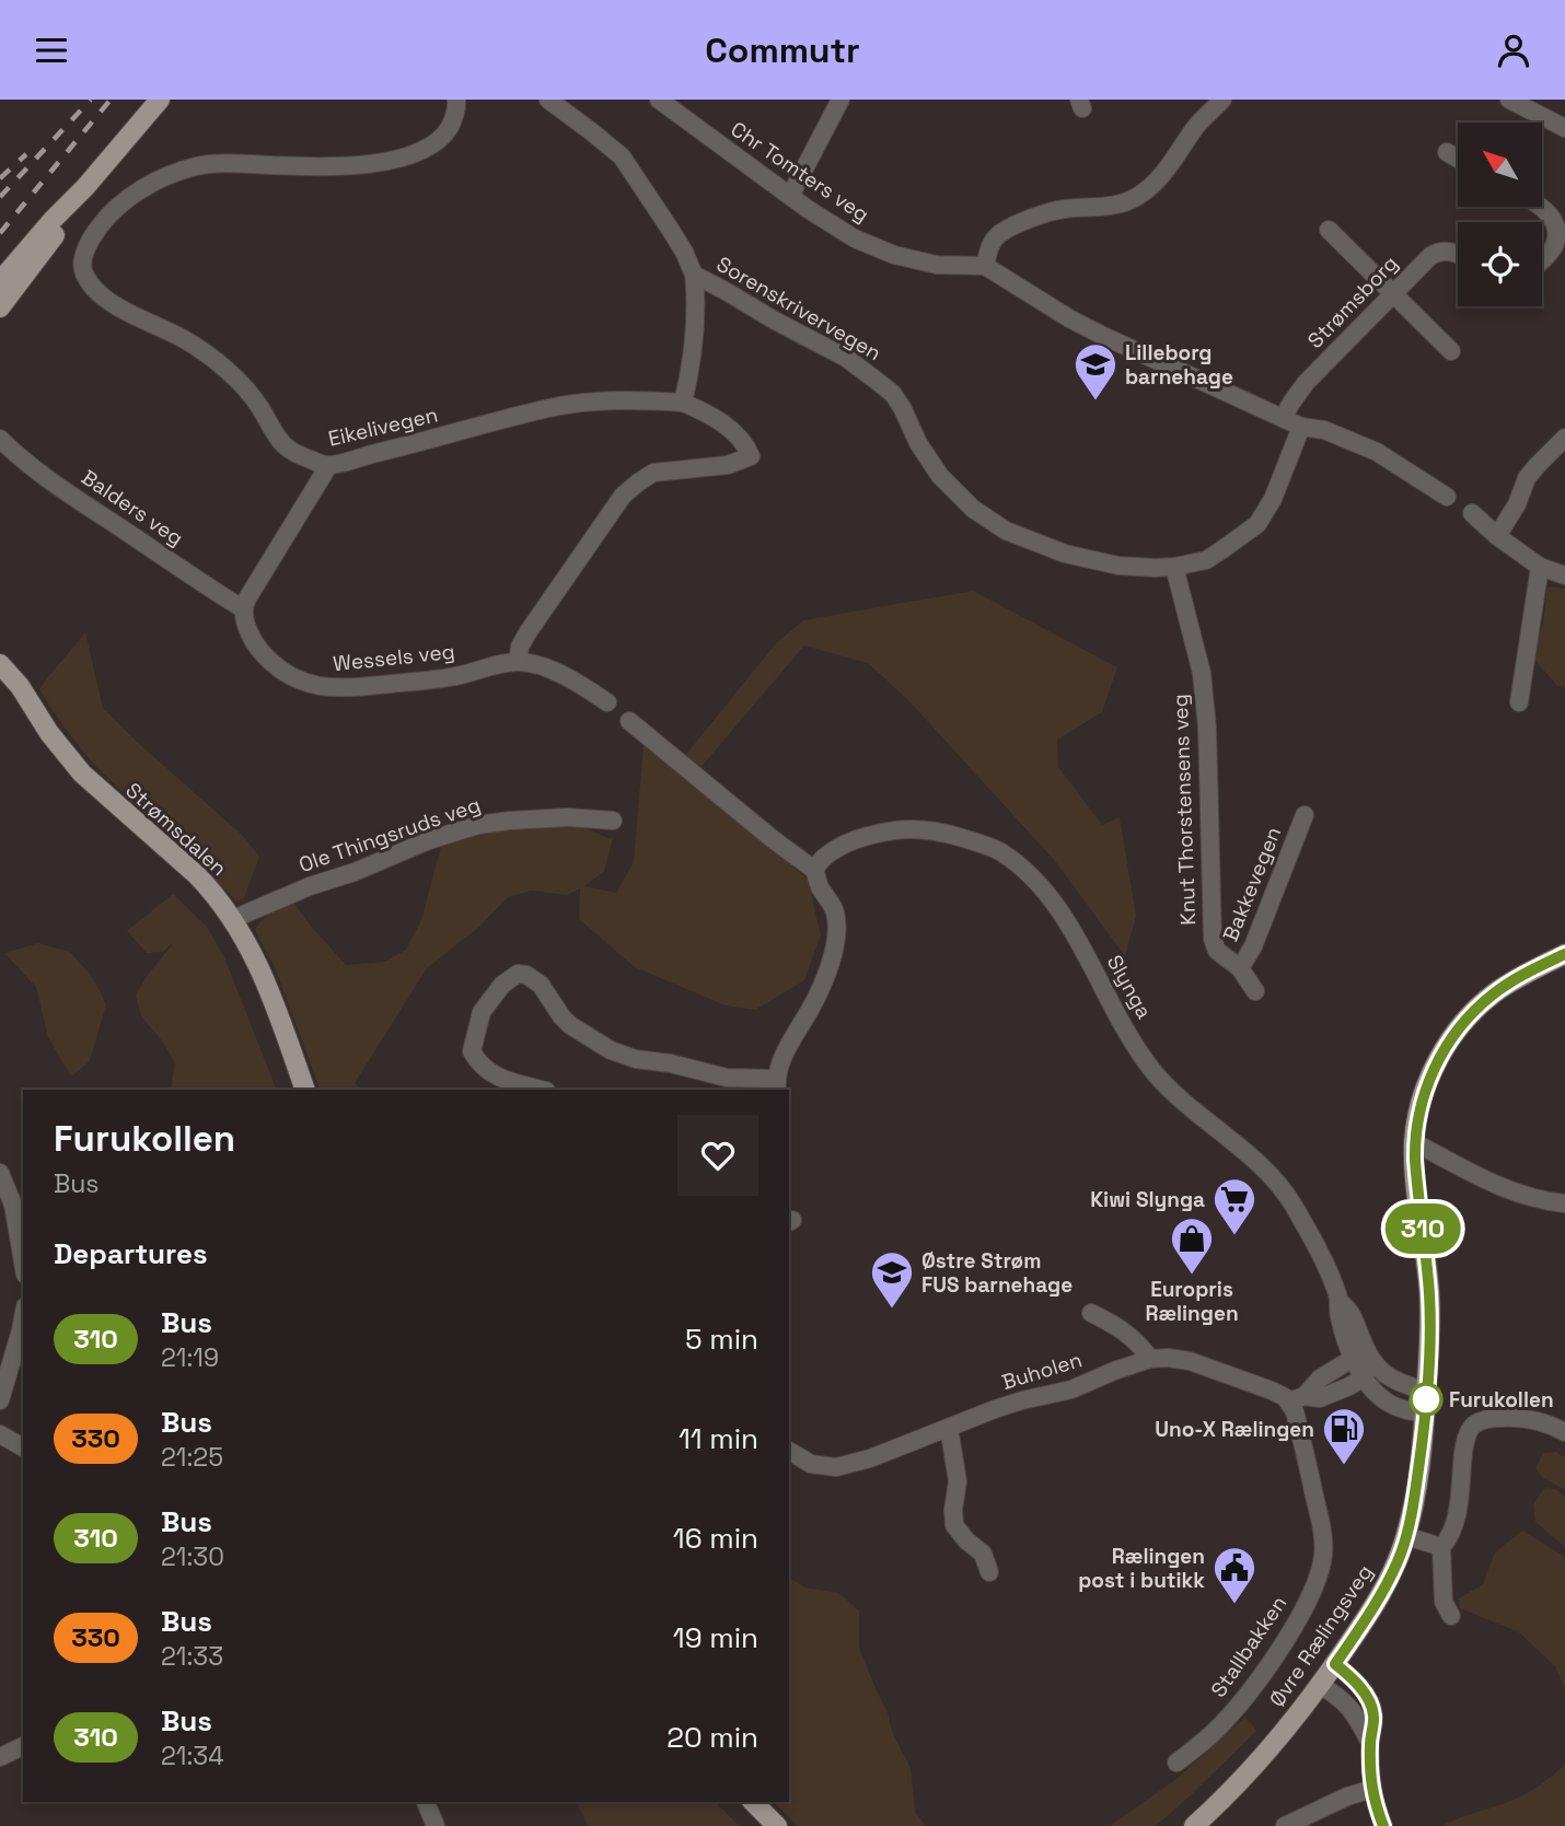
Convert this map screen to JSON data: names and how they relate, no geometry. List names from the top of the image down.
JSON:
{
  "streets": {
    "main road": ["Strømsdalen", "Øvre Rælingsveg"],
    "street": [
      "Chr Tomters veg",
      "Strømsborg",
      "Sorenskrivervegen",
      "Eikelivegen",
      "Balders veg",
      "Wessels veg",
      "Knut Thorstensens veg",
      "Ole Thingsruds veg",
      "Bakkevegen",
      "Slynga",
      "Buholen",
      "Stallbakken"
    ]
  },
  "crossings": [
    ["Sorenskrivervegen", "Knut Thorstensens veg"],
    ["Balders veg", "Wessels veg"],
    ["Knut Thorstensens veg", "Bakkevegen"],
    ["Strømsdalen", "Ole Thingsruds veg"],
    ["Slynga", "Øvre Rælingsveg"],
    ["Buholen", "Stallbakken"]
  ],
  "places": {
    "school or university": ["Lilleborg barnehage", "Østre Strøm FUS barnehage"],
    "supermarket": ["Kiwi Slynga"],
    "shop": ["Europris Rælingen"],
    "other": ["Furukollen"],
    "fuel station": ["Uno-X Rælingen"],
    "public building": ["Rælingen post i butikk"]
  },
  "lines": ["bus line 310"],
  "north": "top left",
  "page": {
    "header": "Commutr",
    "on_map": "310",
    "heading": [
      ["Furukollen", "Bus"],
      "Departures"
    ],
    "list": [
      {
        "mark": "310",
        "name": "Bus",
        "note": "21:19",
        "value": "5 min"
      },
      {
        "mark": "330",
        "name": "Bus",
        "note": "21:25",
        "value": "11 min"
      },
      {
        "mark": "310",
        "name": "Bus",
        "note": "21:30",
        "value": "16 min"
      },
      {
        "mark": "330",
        "name": "Bus",
        "note": "21:33",
        "value": "19 min"
      },
      {
        "mark": "310",
        "name": "Bus",
        "note": "21:34",
        "value": "20 min"
      }
    ]
  }
}
